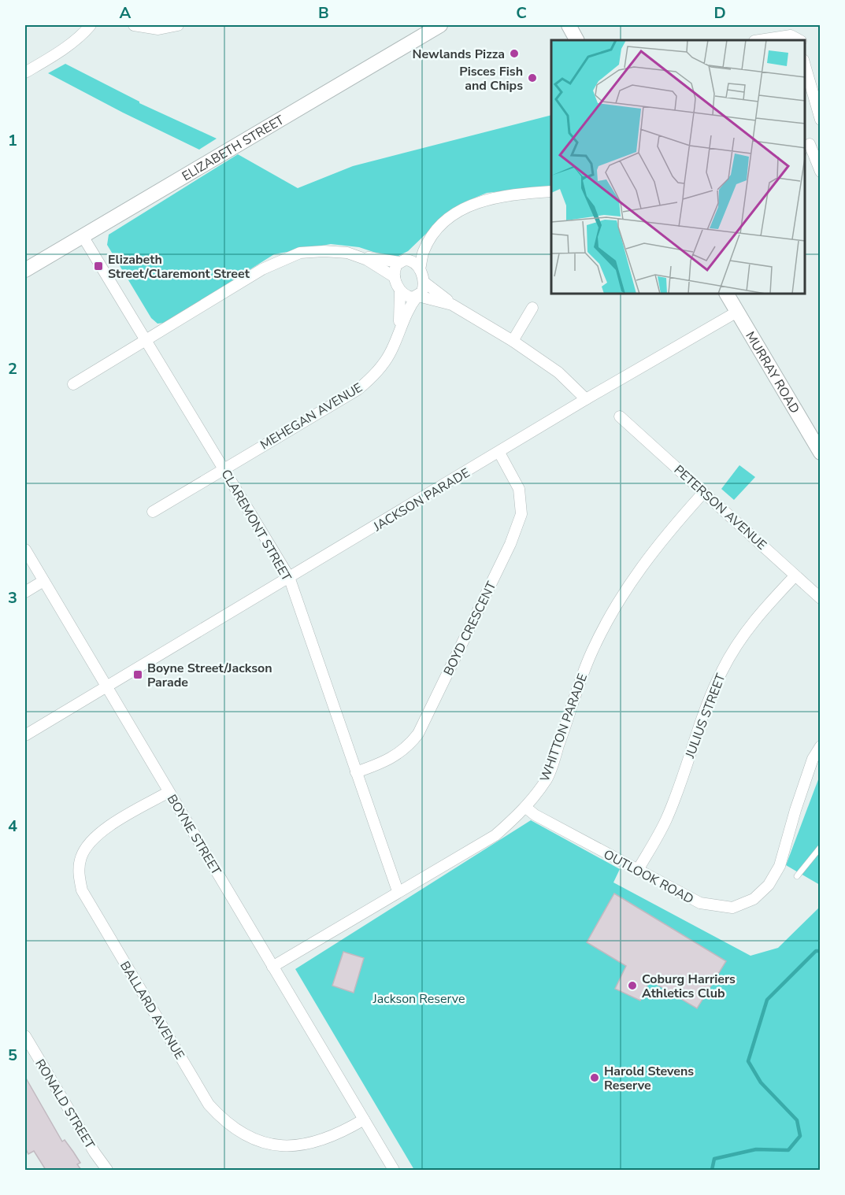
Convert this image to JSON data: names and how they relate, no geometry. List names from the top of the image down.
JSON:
{
  "streets": {
    "street": [
      "ELIZABETH STREET",
      "MURRAY ROAD",
      "MEHEGAN AVENUE",
      "JACKSON PARADE",
      "PETERSON AVENUE",
      "CLAREMONT STREET",
      "BOYD CRESCENT",
      "JULIUS STREET",
      "WHITTON PARADE",
      "BOYNE STREET",
      "OUTLOOK ROAD",
      "BALLARD AVENUE",
      "RONALD STREET"
    ]
  },
  "crossings": [
    ["ELIZABETH STREET", "CLAREMONT STREET"],
    ["MURRAY ROAD", "JACKSON PARADE"],
    ["MEHEGAN AVENUE", "CLAREMONT STREET"],
    ["JACKSON PARADE", "CLAREMONT STREET"],
    ["JACKSON PARADE", "BOYD CRESCENT"],
    ["JACKSON PARADE", "BOYNE STREET"],
    ["PETERSON AVENUE", "JULIUS STREET"],
    ["PETERSON AVENUE", "WHITTON PARADE"],
    ["CLAREMONT STREET", "BOYD CRESCENT"],
    ["CLAREMONT STREET", "WHITTON PARADE"],
    ["JULIUS STREET", "OUTLOOK ROAD"],
    ["WHITTON PARADE", "BOYNE STREET"],
    ["WHITTON PARADE", "OUTLOOK ROAD"],
    ["BOYNE STREET", "BALLARD AVENUE"]
  ],
  "parks": ["Jackson Reserve"],
  "places": {
    "other": [
      "Newlands Pizza",
      "Pisces Fish and Chips",
      "Coburg Harriers Athletics Club",
      "Harold Stevens Reserve"
    ],
    "transit": ["Elizabeth Street/Claremont Street", "Boyne Street/Jackson Parade"]
  },
  "grid": {
    "columns": [
      "A",
      "B",
      "C",
      "D"
    ],
    "rows": [
      "1",
      "2",
      "3",
      "4",
      "5"
    ]
  }
}
